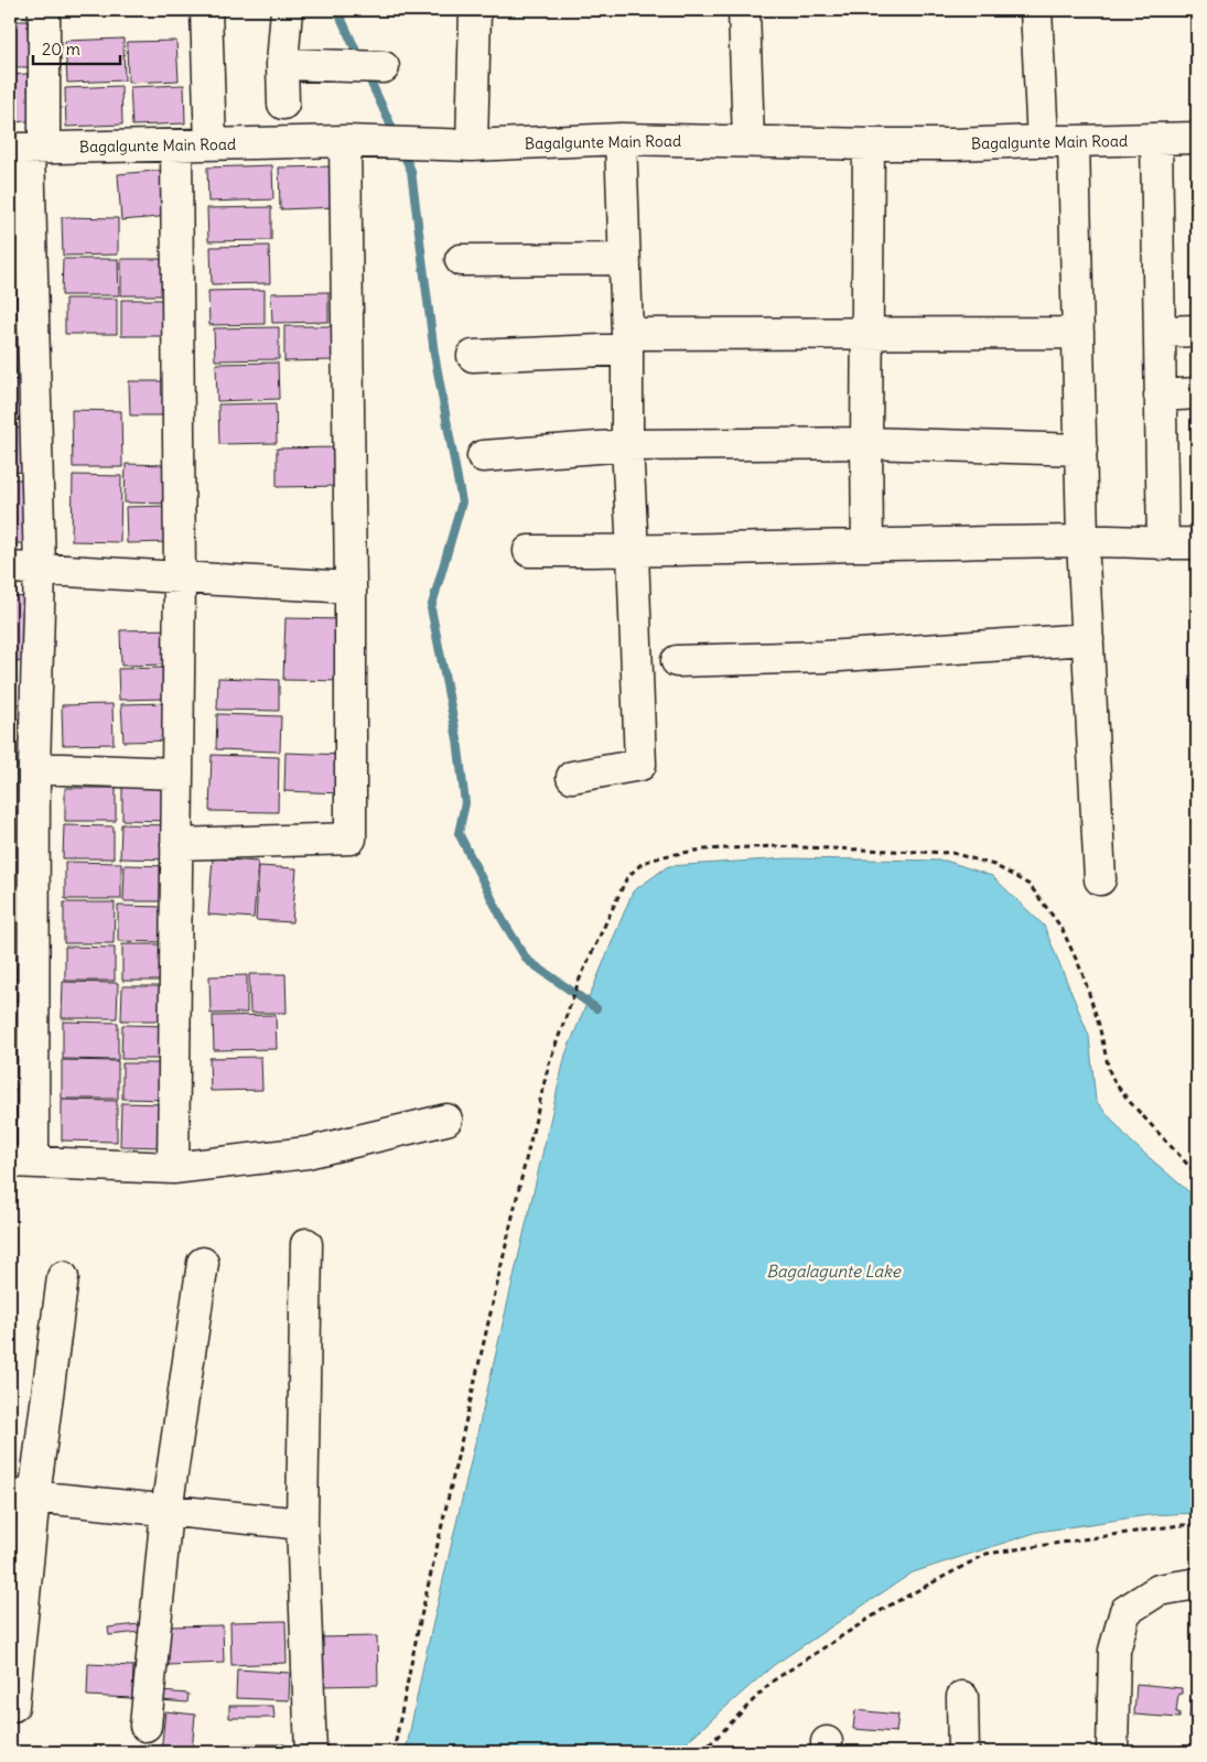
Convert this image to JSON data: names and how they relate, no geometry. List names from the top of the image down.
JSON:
{
  "streets": {
    "street": ["Bagalgunte Main Road"]
  },
  "water": ["Bagalagunte Lake"],
  "scale_bar": "20 m"
}
